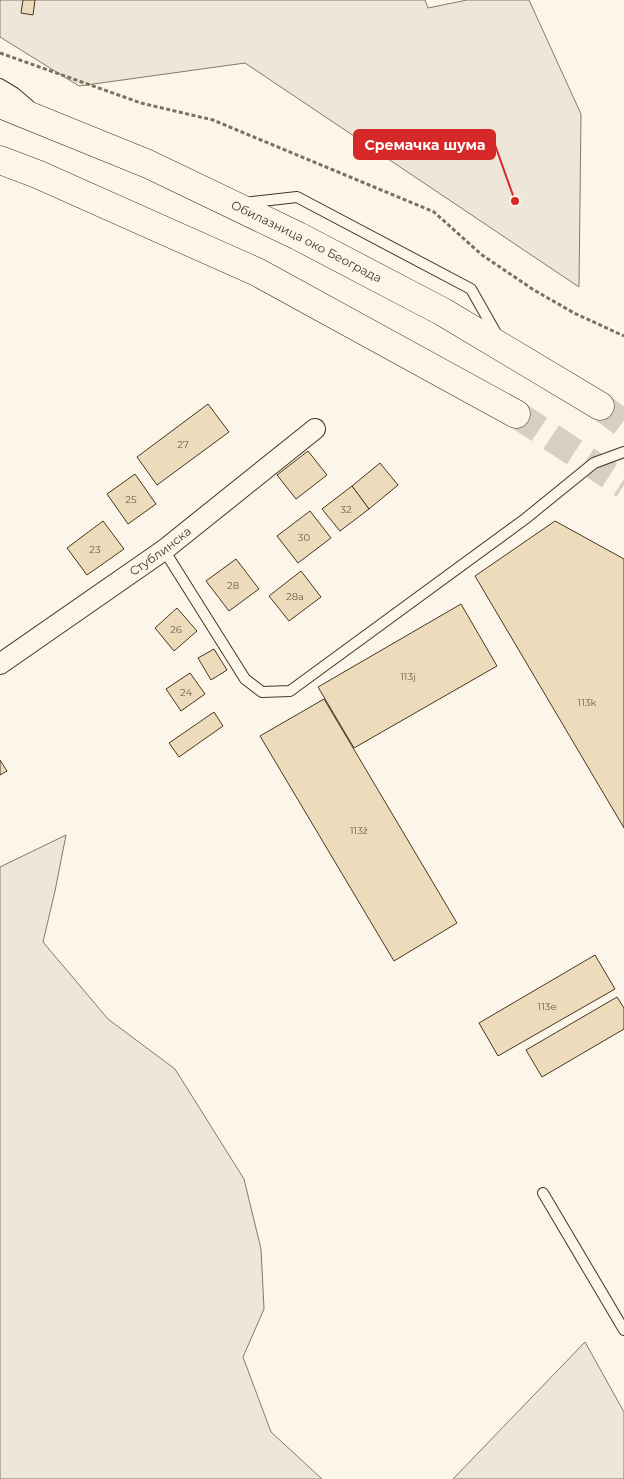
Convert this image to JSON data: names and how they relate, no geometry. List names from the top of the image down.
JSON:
{
  "streets": {
    "highway": ["Обилазница око Београда"],
    "street": ["Стублинска"]
  },
  "places": ["Сремачка шума"],
  "house_numbers": [
    "27",
    "25",
    "32",
    "30",
    "23",
    "28",
    "28a",
    "26",
    "113j",
    "24",
    "113k",
    "113ž",
    "113e"
  ]
}
